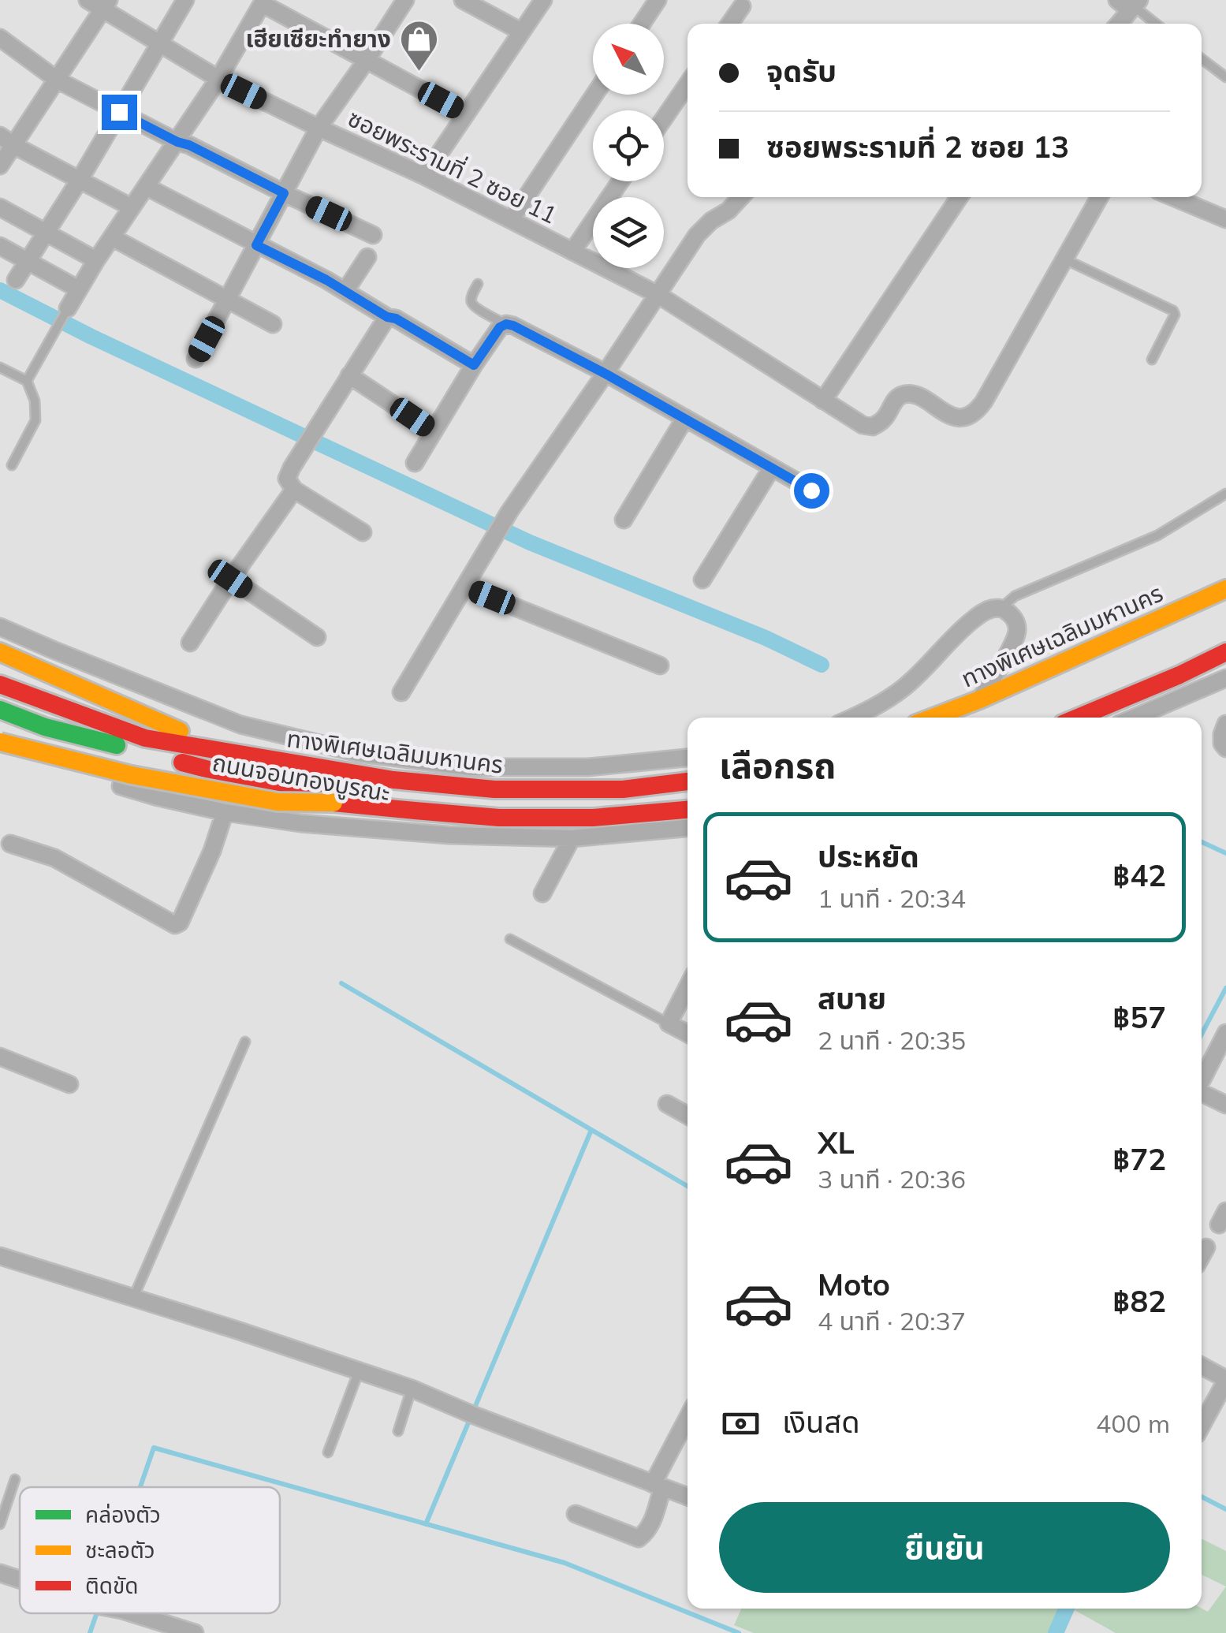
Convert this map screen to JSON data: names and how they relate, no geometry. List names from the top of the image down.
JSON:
{
  "streets": {
    "highway": ["ทางพิเศษเฉลิมมหานคร"],
    "street": ["ซอยพระรามที่ 2 ซอย 11", "ถนนจอมทองบูรณะ"]
  },
  "places": {
    "shop": ["เฮียเซียะทำยาง"]
  },
  "legend": ["คล่องตัว", "ชะลอตัว", "ติดขัด"],
  "north": "top left",
  "page": {
    "banner": ["จุดรับ", "ซอยพระรามที่ 2 ซอย 13"],
    "heading": "เลือกรถ",
    "list": [
      {
        "name": "ประหยัด",
        "note": "1 นาที · 20:34",
        "value": "฿42"
      },
      {
        "name": "สบาย",
        "note": "2 นาที · 20:35",
        "value": "฿57"
      },
      {
        "name": "XL",
        "note": "3 นาที · 20:36",
        "value": "฿72"
      },
      {
        "name": "Moto",
        "note": "4 นาที · 20:37",
        "value": "฿82"
      }
    ],
    "pay": ["เงินสด", "400 m"],
    "buttons": "ยืนยัน"
  }
}
